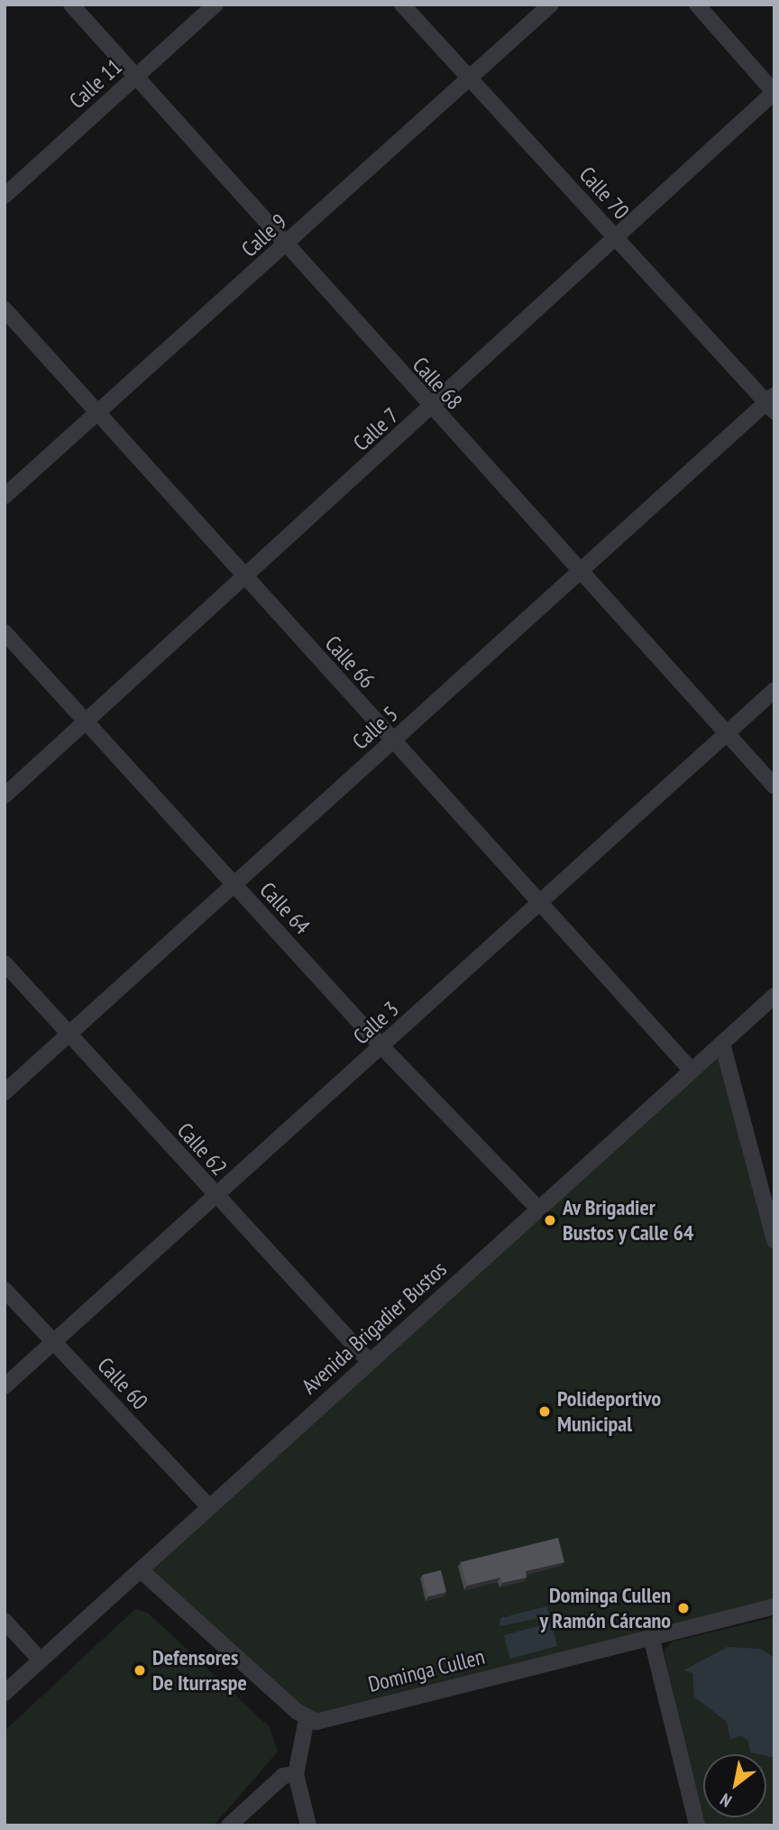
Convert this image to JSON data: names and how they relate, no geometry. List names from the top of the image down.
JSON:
{
  "streets": {
    "street": [
      "Calle 11",
      "Calle 70",
      "Calle 9",
      "Calle 68",
      "Calle 7",
      "Calle 66",
      "Calle 5",
      "Calle 64",
      "Calle 3",
      "Calle 62",
      "Avenida Brigadier Bustos",
      "Calle 60",
      "Dominga Cullen"
    ]
  },
  "crossings": [
    ["Calle 11", "Calle 68"],
    ["Calle 70", "Calle 9"],
    ["Calle 70", "Calle 7"],
    ["Calle 70", "Calle 5"],
    ["Calle 9", "Calle 68"],
    ["Calle 9", "Calle 66"],
    ["Calle 68", "Calle 7"],
    ["Calle 68", "Calle 5"],
    ["Calle 68", "Calle 3"],
    ["Calle 7", "Calle 66"],
    ["Calle 7", "Calle 64"],
    ["Calle 66", "Calle 5"],
    ["Calle 66", "Calle 3"],
    ["Calle 66", "Avenida Brigadier Bustos"],
    ["Calle 5", "Calle 64"],
    ["Calle 5", "Calle 62"],
    ["Calle 64", "Calle 3"],
    ["Calle 64", "Avenida Brigadier Bustos"],
    ["Calle 3", "Calle 62"],
    ["Calle 3", "Calle 60"],
    ["Calle 62", "Avenida Brigadier Bustos"],
    ["Avenida Brigadier Bustos", "Calle 60"]
  ],
  "places": [
    "Av Brigadier Bustos y Calle 64",
    "Polideportivo Municipal",
    "Dominga Cullen y Ramón Cárcano",
    "Defensores De Iturraspe"
  ],
  "north": "bottom left"
}
